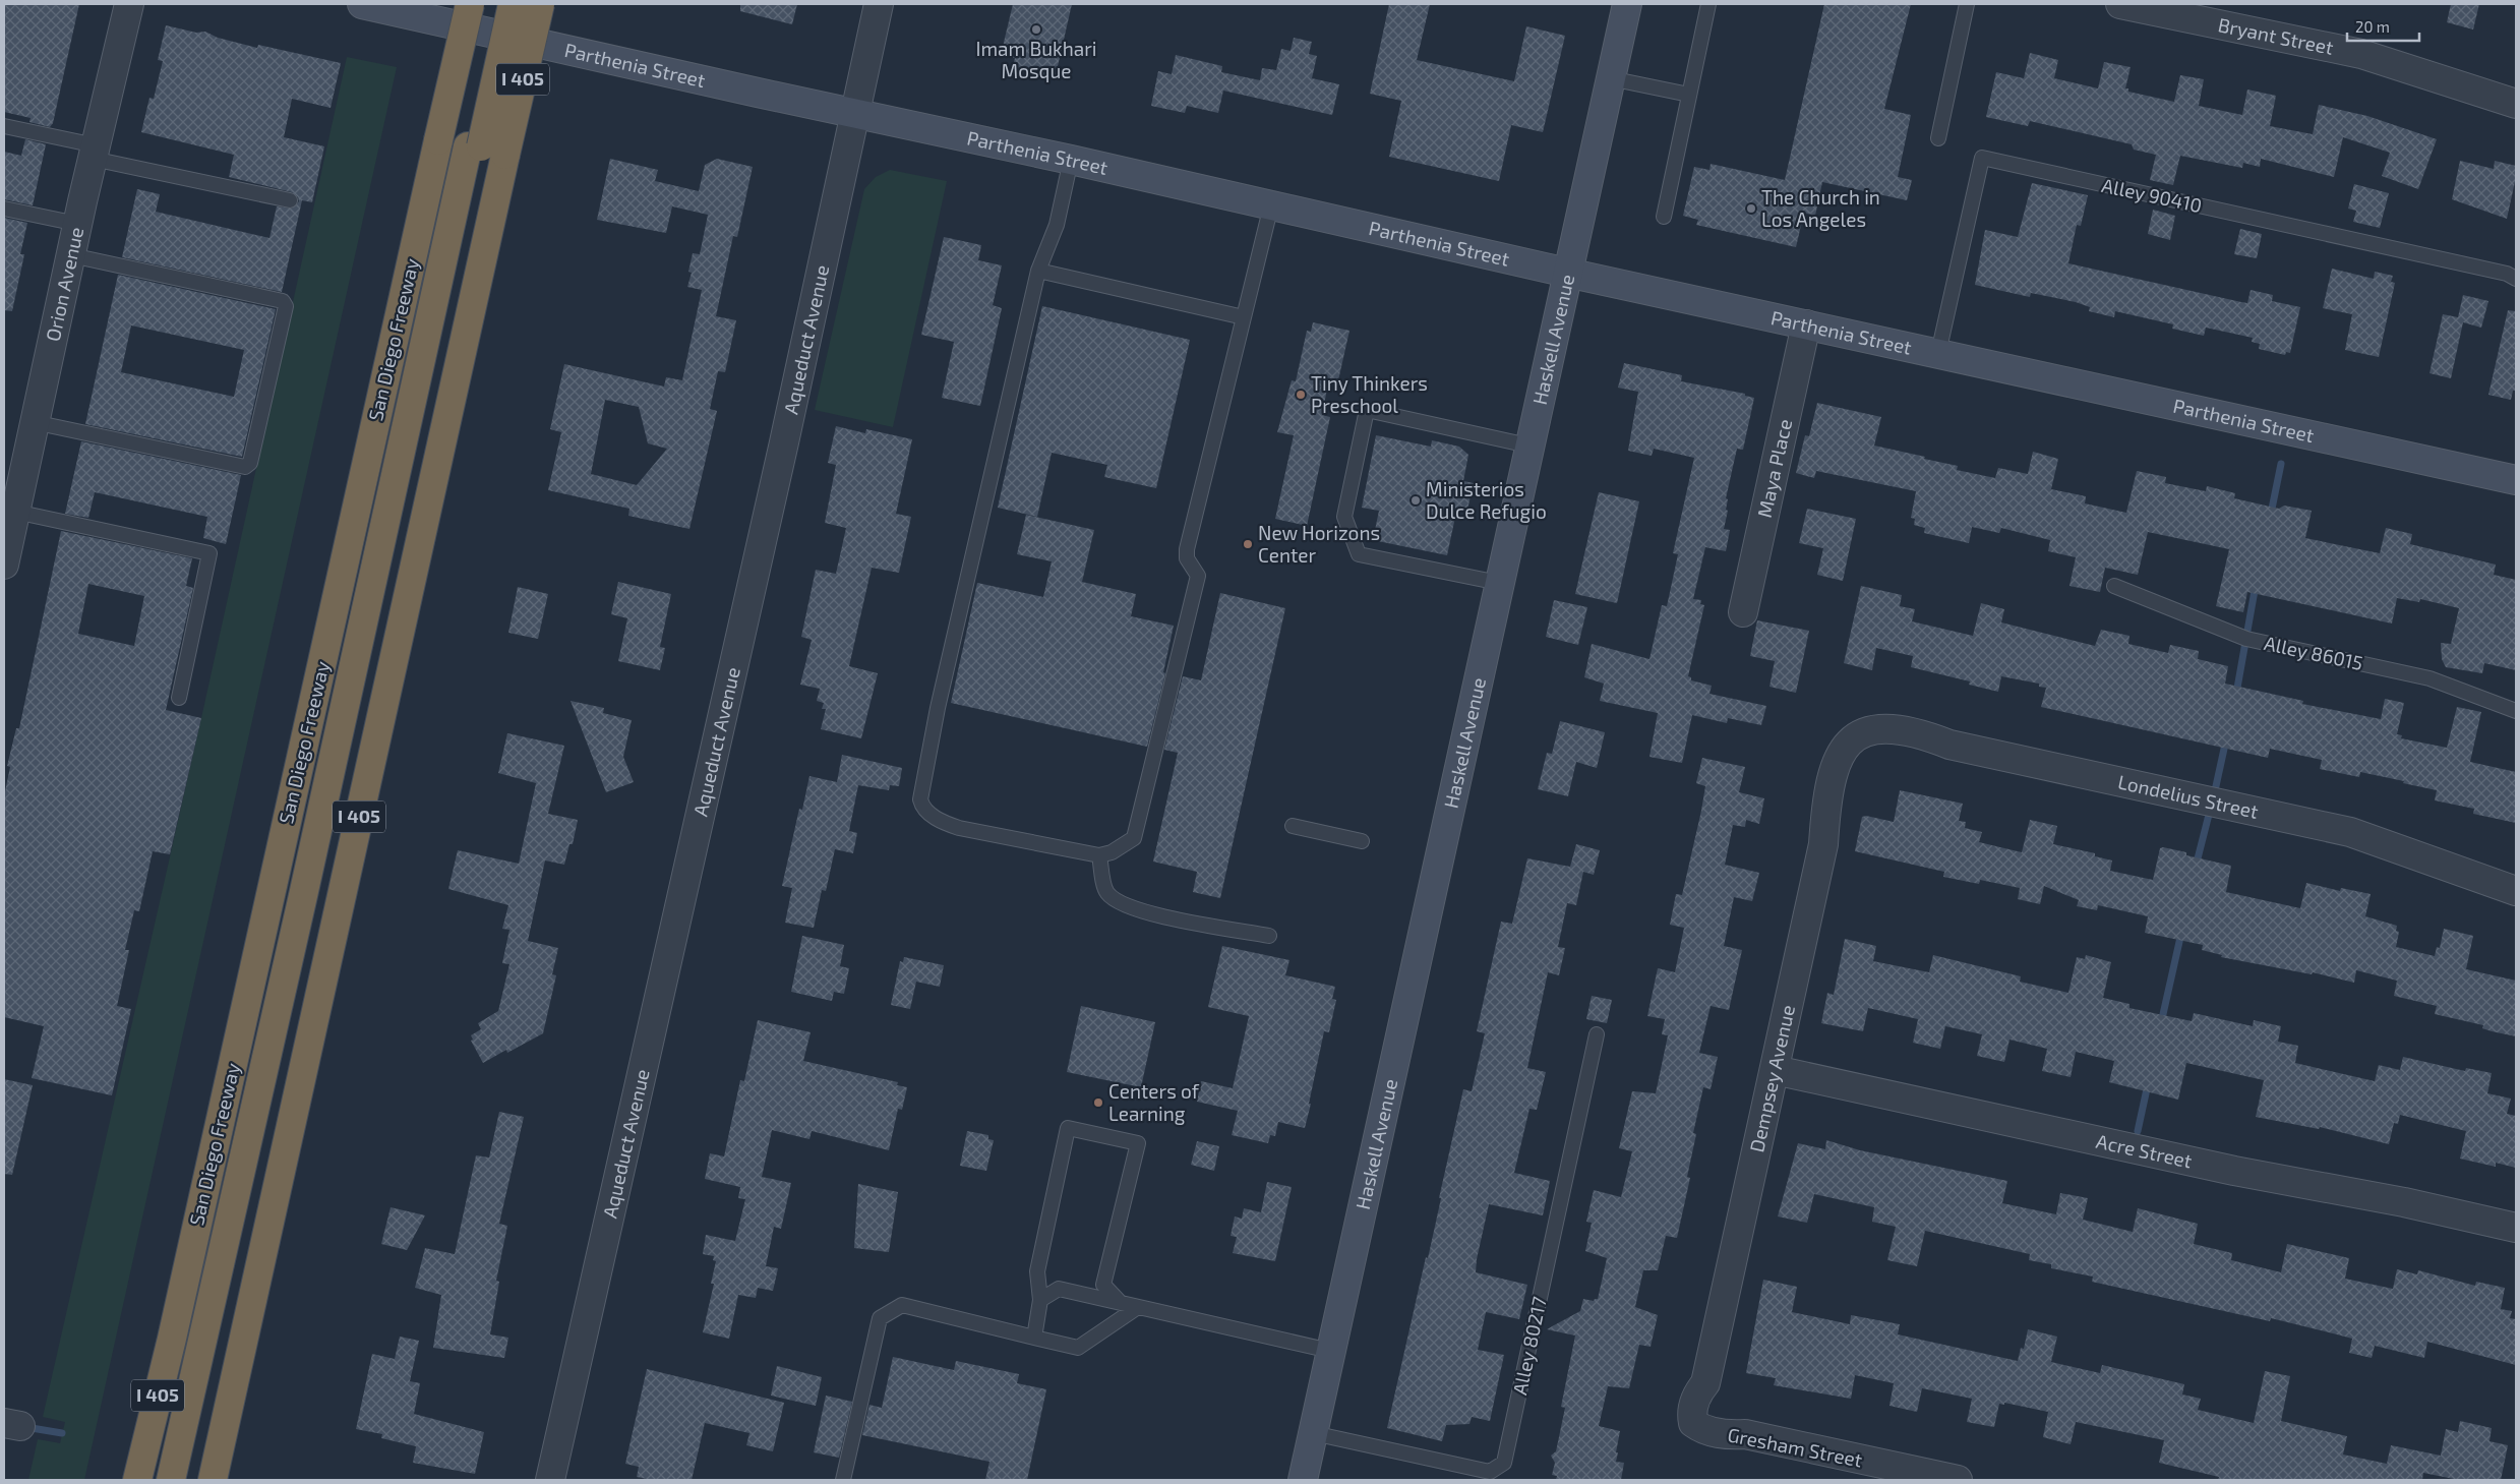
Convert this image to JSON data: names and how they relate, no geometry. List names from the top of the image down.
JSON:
{
  "streets": {
    "highway": ["I 405", "San Diego Freeway"],
    "main road": ["Parthenia Street", "Haskell Avenue"],
    "street": [
      "Bryant Street",
      "Orion Avenue",
      "Aqueduct Avenue",
      "Maya Place",
      "Londelius Street",
      "Dempsey Avenue",
      "Acre Street",
      "Gresham Street"
    ],
    "lane": ["Alley 90410", "Alley 86015", "Alley 80217"]
  },
  "crossings": [
    ["Parthenia Street", "Alley 90410"],
    ["Parthenia Street", "Haskell Avenue"],
    ["Parthenia Street", "Aqueduct Avenue"],
    ["Parthenia Street", "Maya Place"],
    ["Haskell Avenue", "Alley 80217"],
    ["Londelius Street", "Dempsey Avenue"],
    ["Dempsey Avenue", "Acre Street"],
    ["Dempsey Avenue", "Gresham Street"]
  ],
  "places": [
    "Imam Bukhari Mosque",
    "The Church in Los Angeles",
    "Tiny Thinkers Preschool",
    "Ministerios Dulce Refugio",
    "New Horizons Center",
    "Centers of Learning"
  ],
  "scale_bar": "20 m"
}
